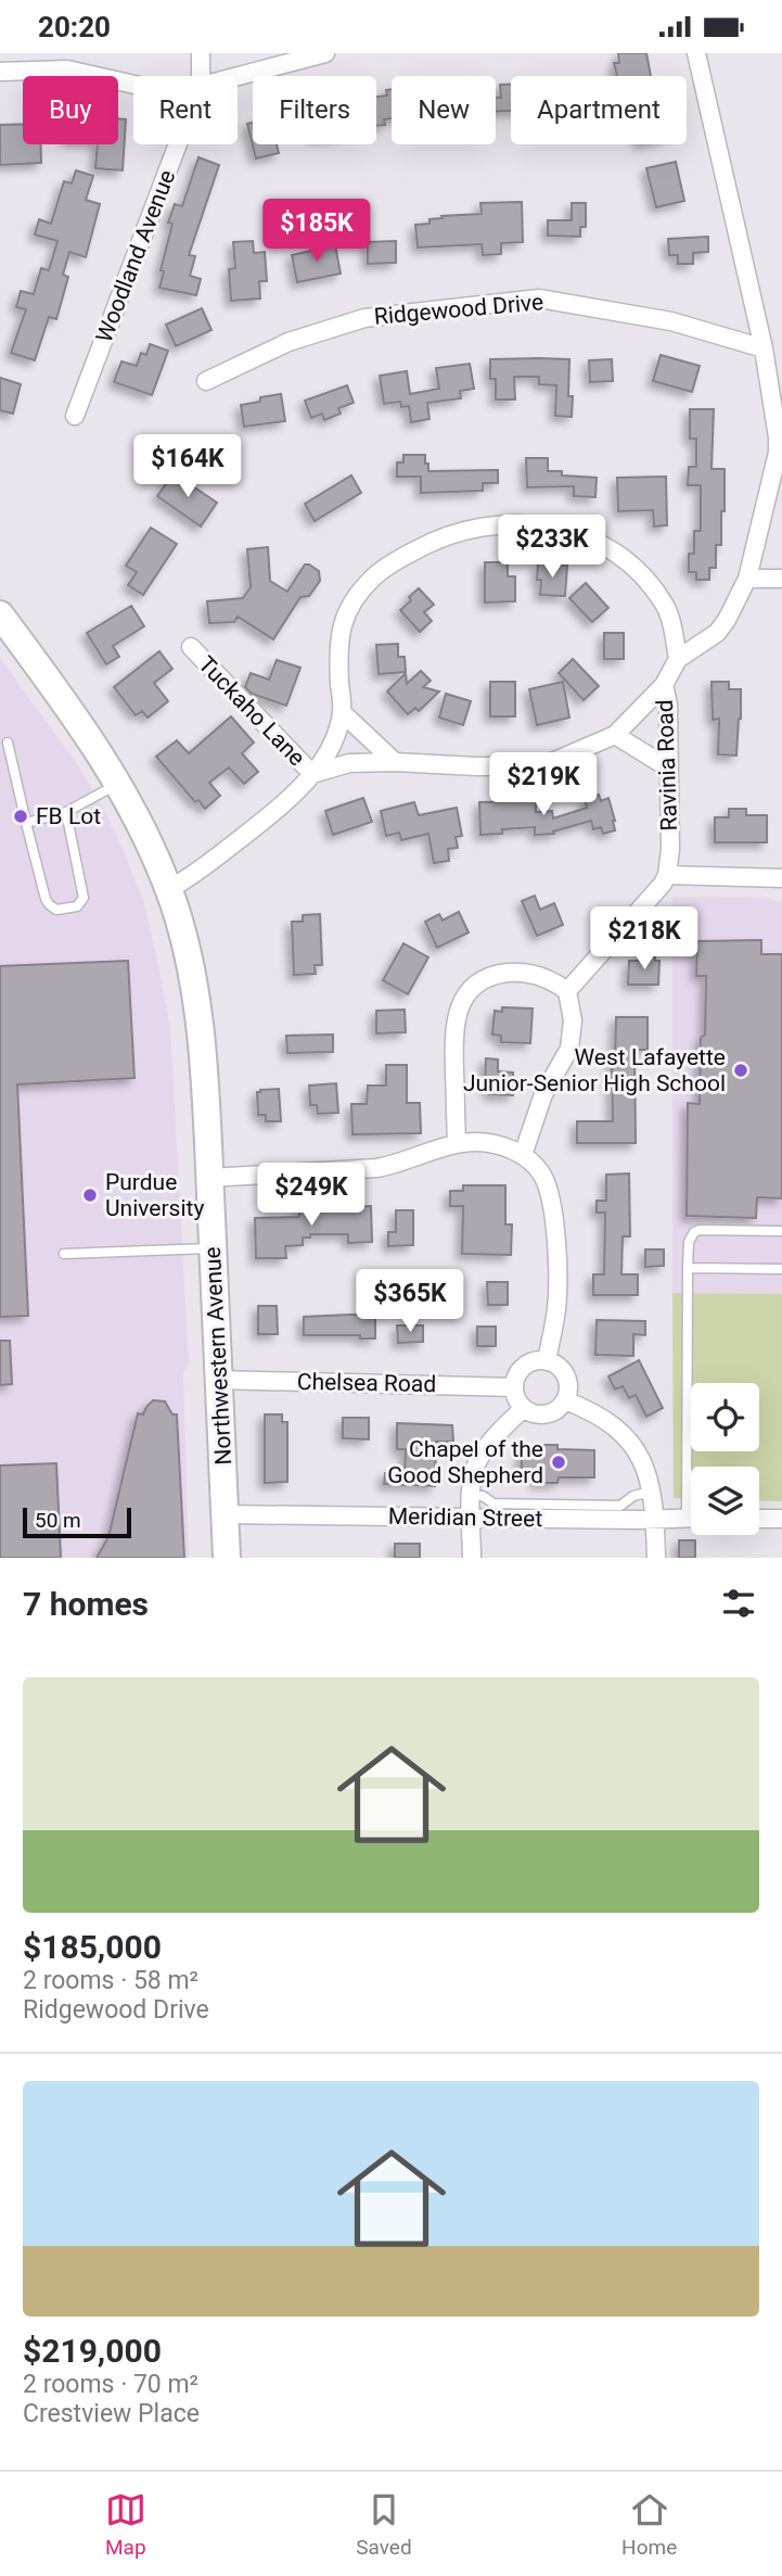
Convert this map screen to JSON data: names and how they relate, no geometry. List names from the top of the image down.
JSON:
{
  "streets": {
    "main road": ["Northwestern Avenue"],
    "street": [
      "Woodland Avenue",
      "Ridgewood Drive",
      "Tuckaho Lane",
      "Ravinia Road",
      "Chelsea Road",
      "Meridian Street"
    ]
  },
  "crossings": [
    ["Ridgewood Drive", "Ravinia Road"],
    ["Northwestern Avenue", "Chelsea Road"],
    ["Northwestern Avenue", "Meridian Street"]
  ],
  "places": [
    "FB Lot",
    "West Lafayette Junior-Senior High School",
    "Purdue University",
    "Chapel of the Good Shepherd"
  ],
  "scale_bar": "50 m",
  "page": {
    "status": "20:20",
    "chip": [
      "Buy",
      "Rent",
      "Filters",
      "New",
      "Apartment"
    ],
    "price": [
      "$185K",
      "$164K",
      "$233K",
      "$219K",
      "$218K",
      "$249K",
      "$365K"
    ],
    "scale": "50 m",
    "heading": "7 homes",
    "list": [
      {
        "name": "$185,000",
        "note": "2 rooms · 58 m² · Ridgewood Drive"
      },
      {
        "name": "$219,000",
        "note": "2 rooms · 70 m² · Crestview Place"
      }
    ],
    "tabs": ["Map", "Saved", "Home"]
  }
}
